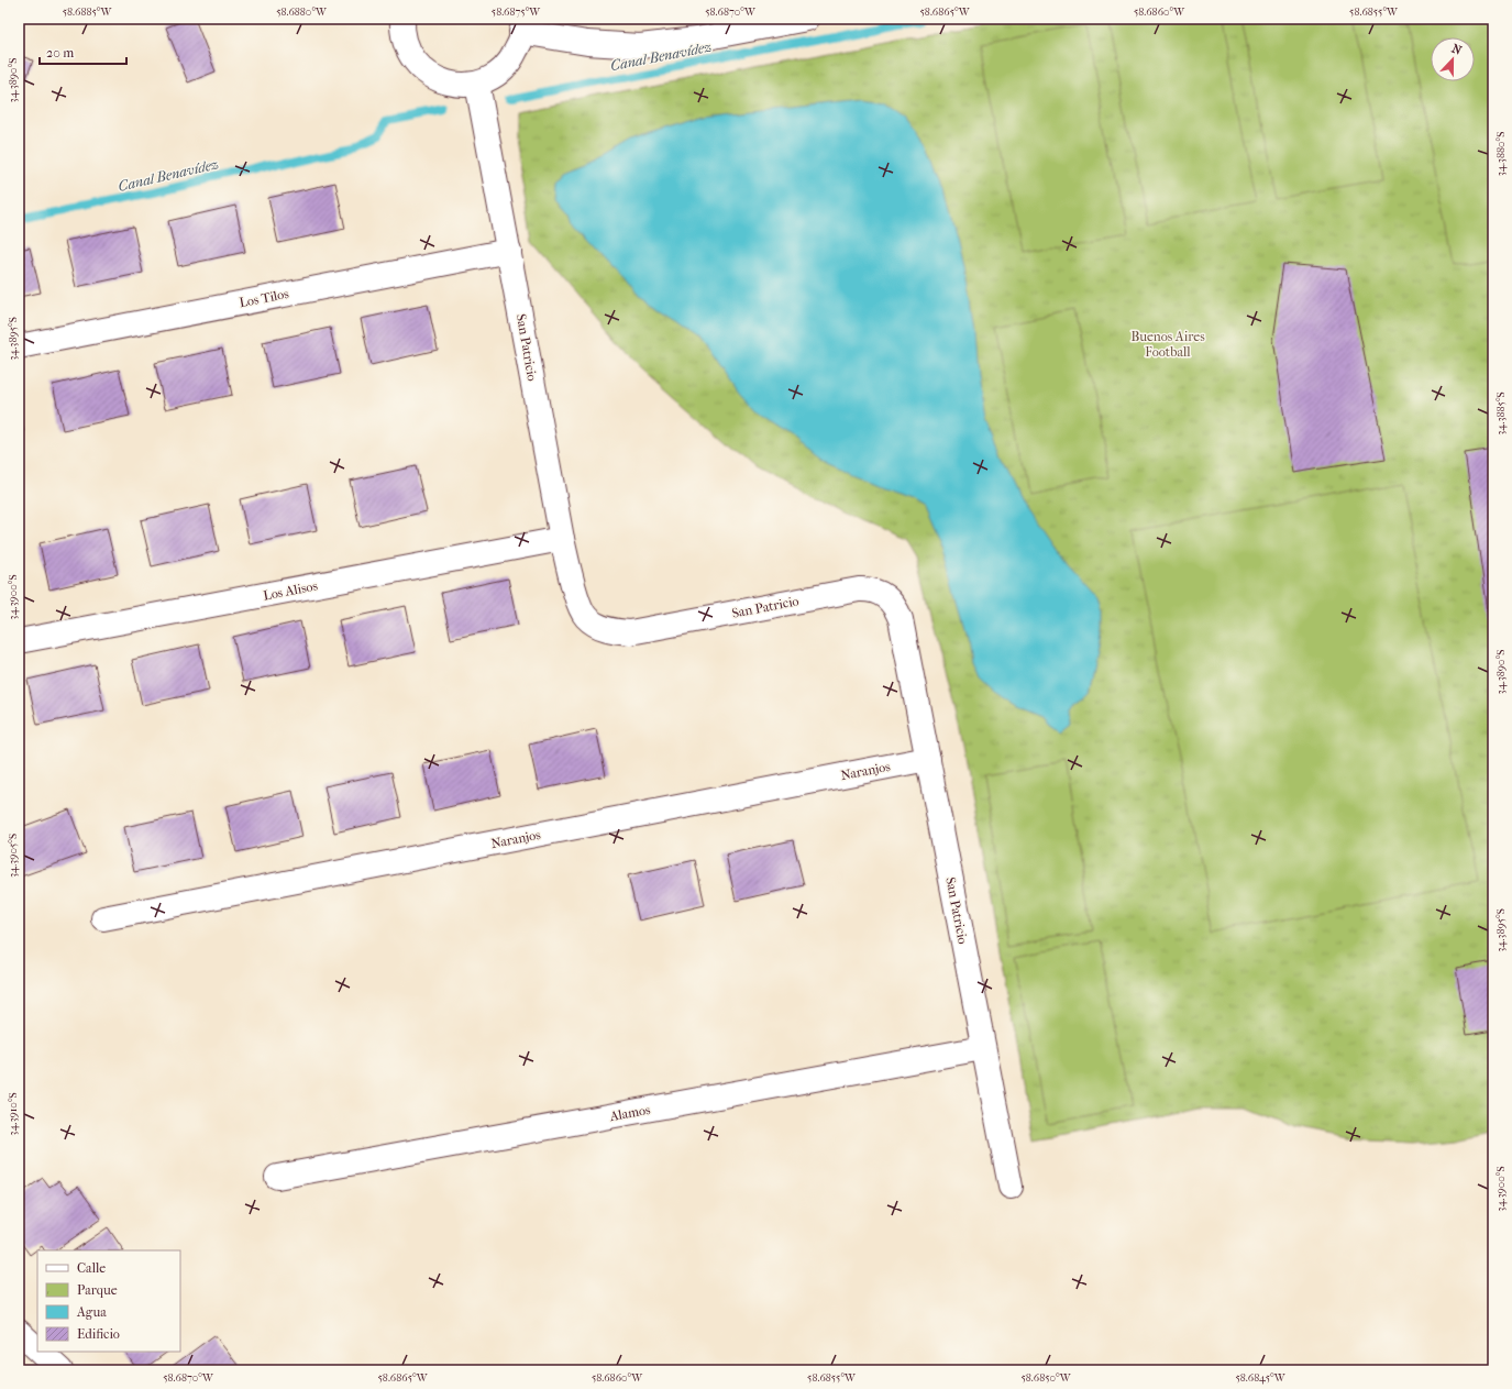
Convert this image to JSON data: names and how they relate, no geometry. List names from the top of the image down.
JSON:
{
  "streets": {
    "street": [
      "Los Tilos",
      "San Patricio",
      "Los Alisos",
      "Naranjos",
      "Alamos"
    ]
  },
  "crossings": [
    ["Los Tilos", "San Patricio"],
    ["San Patricio", "Los Alisos"],
    ["San Patricio", "Naranjos"],
    ["San Patricio", "Alamos"]
  ],
  "water": ["Canal Benavídez"],
  "parks": ["Buenos Aires Football"],
  "legend": [
    "Calle",
    "Parque",
    "Agua",
    "Edificio"
  ],
  "scale_bar": "20 m",
  "north": "top",
  "coordinates": [
    "58.6885°W",
    "58.6880°W",
    "58.6875°W",
    "58.6870°W",
    "58.6865°W",
    "58.6860°W",
    "58.6855°W",
    "34.3890°S",
    "34.3880°S",
    "34.3895°S",
    "34.3885°S",
    "34.3900°S",
    "34.3905°S",
    "34.3910°S",
    "58.6850°W",
    "58.6845°W"
  ]
}
